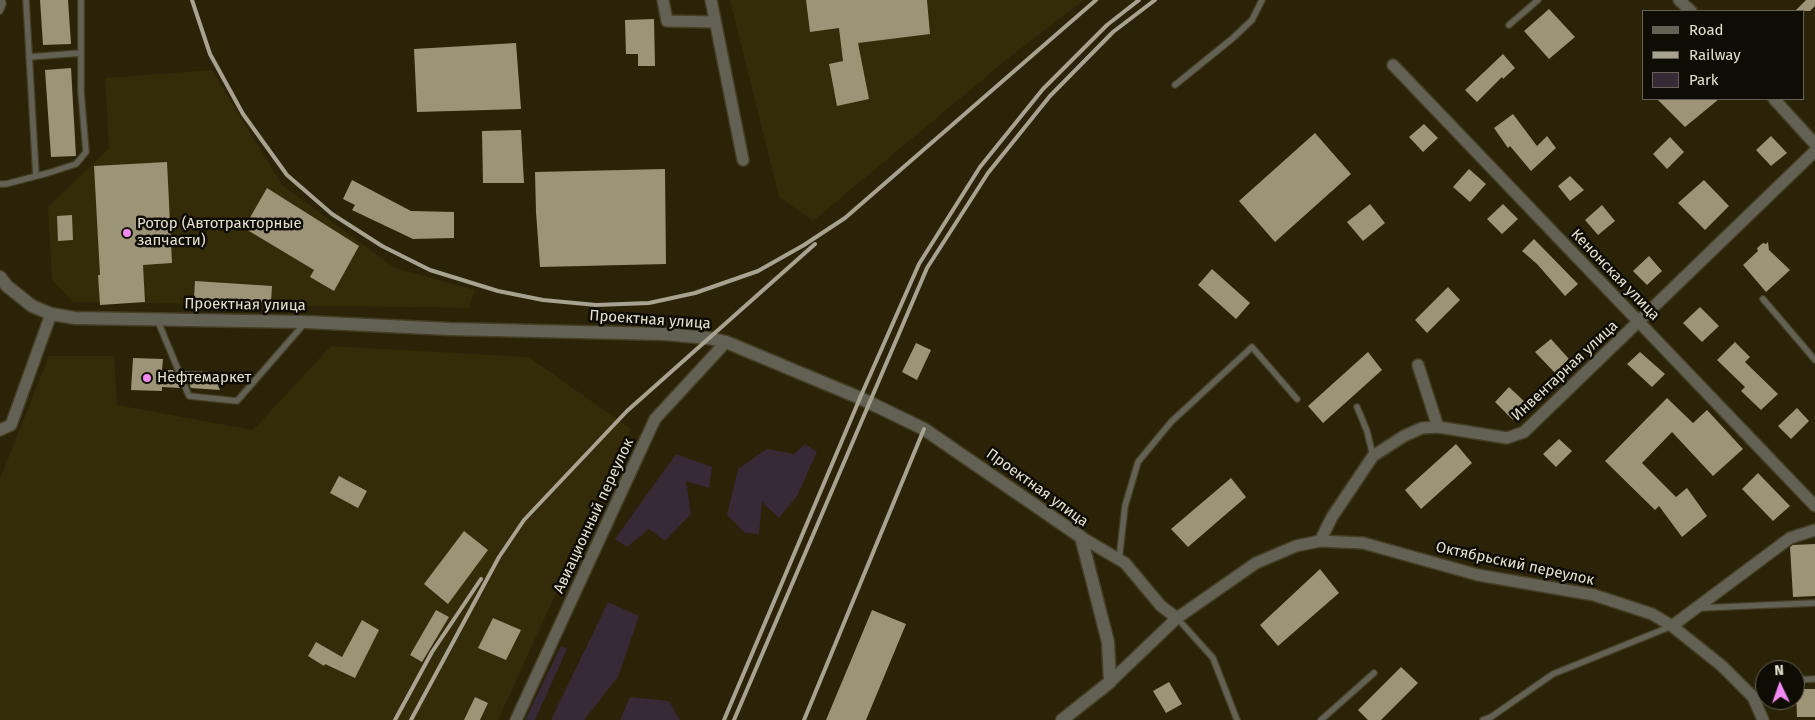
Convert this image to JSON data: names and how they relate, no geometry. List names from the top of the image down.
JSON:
{
  "streets": {
    "street": [
      "Кенонская улица",
      "Проектная улица",
      "Инвентарная улица",
      "Авиационный переулок",
      "Октябрьский переулок"
    ]
  },
  "crossings": [
    ["Кенонская улица", "Инвентарная улица"],
    ["Проектная улица", "Авиационный переулок"],
    ["Проектная улица", "Октябрьский переулок"],
    ["Инвентарная улица", "Октябрьский переулок"]
  ],
  "places": ["Ротор (Автотракторные запчасти)", "Нефтемаркет"],
  "legend": ["Road", "Railway", "Park"],
  "north": "top"
}
